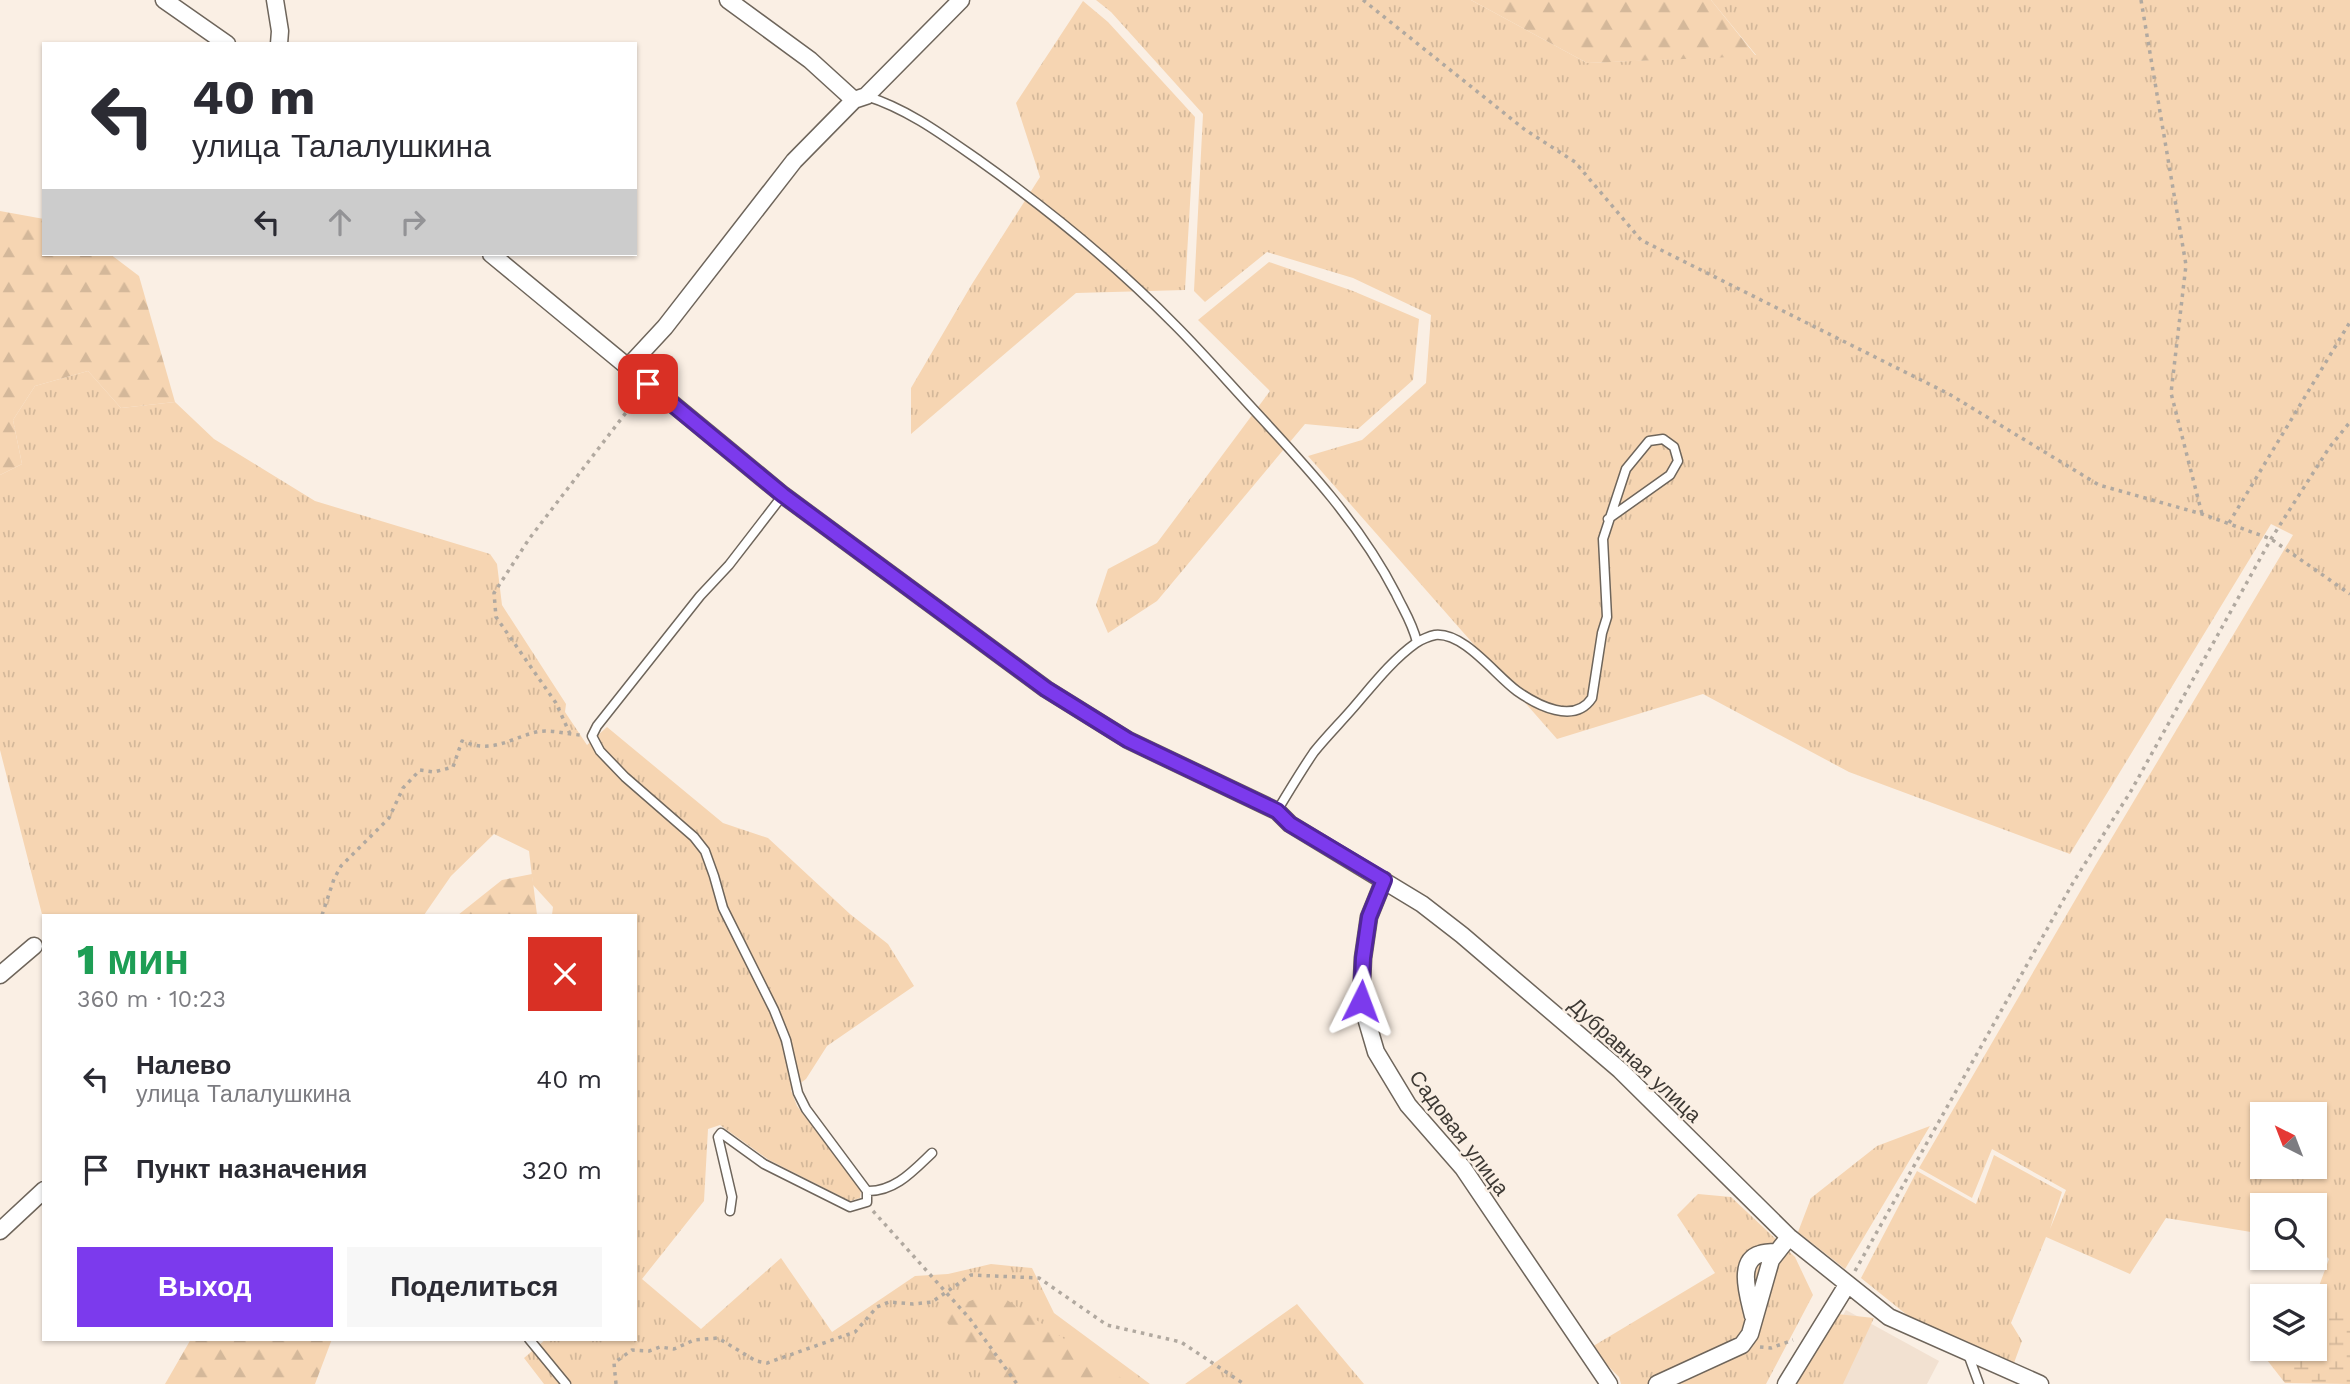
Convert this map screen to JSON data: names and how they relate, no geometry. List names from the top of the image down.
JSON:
{
  "streets": {
    "street": ["Дубравная улица", "Садовая улица"]
  },
  "crossings": [
    ["Дубравная улица", "Садовая улица"]
  ],
  "north": "top left",
  "page": {
    "turn": ["40 m", "улица Талалушкина"],
    "heading": ["1 мин", "360 m · 10:23"],
    "list": [
      {
        "name": "Налево",
        "note": "улица Талалушкина",
        "value": "40 m"
      },
      {
        "name": "Пункт назначения",
        "value": "320 m"
      }
    ],
    "buttons": ["Выход", "Поделиться"]
  }
}
